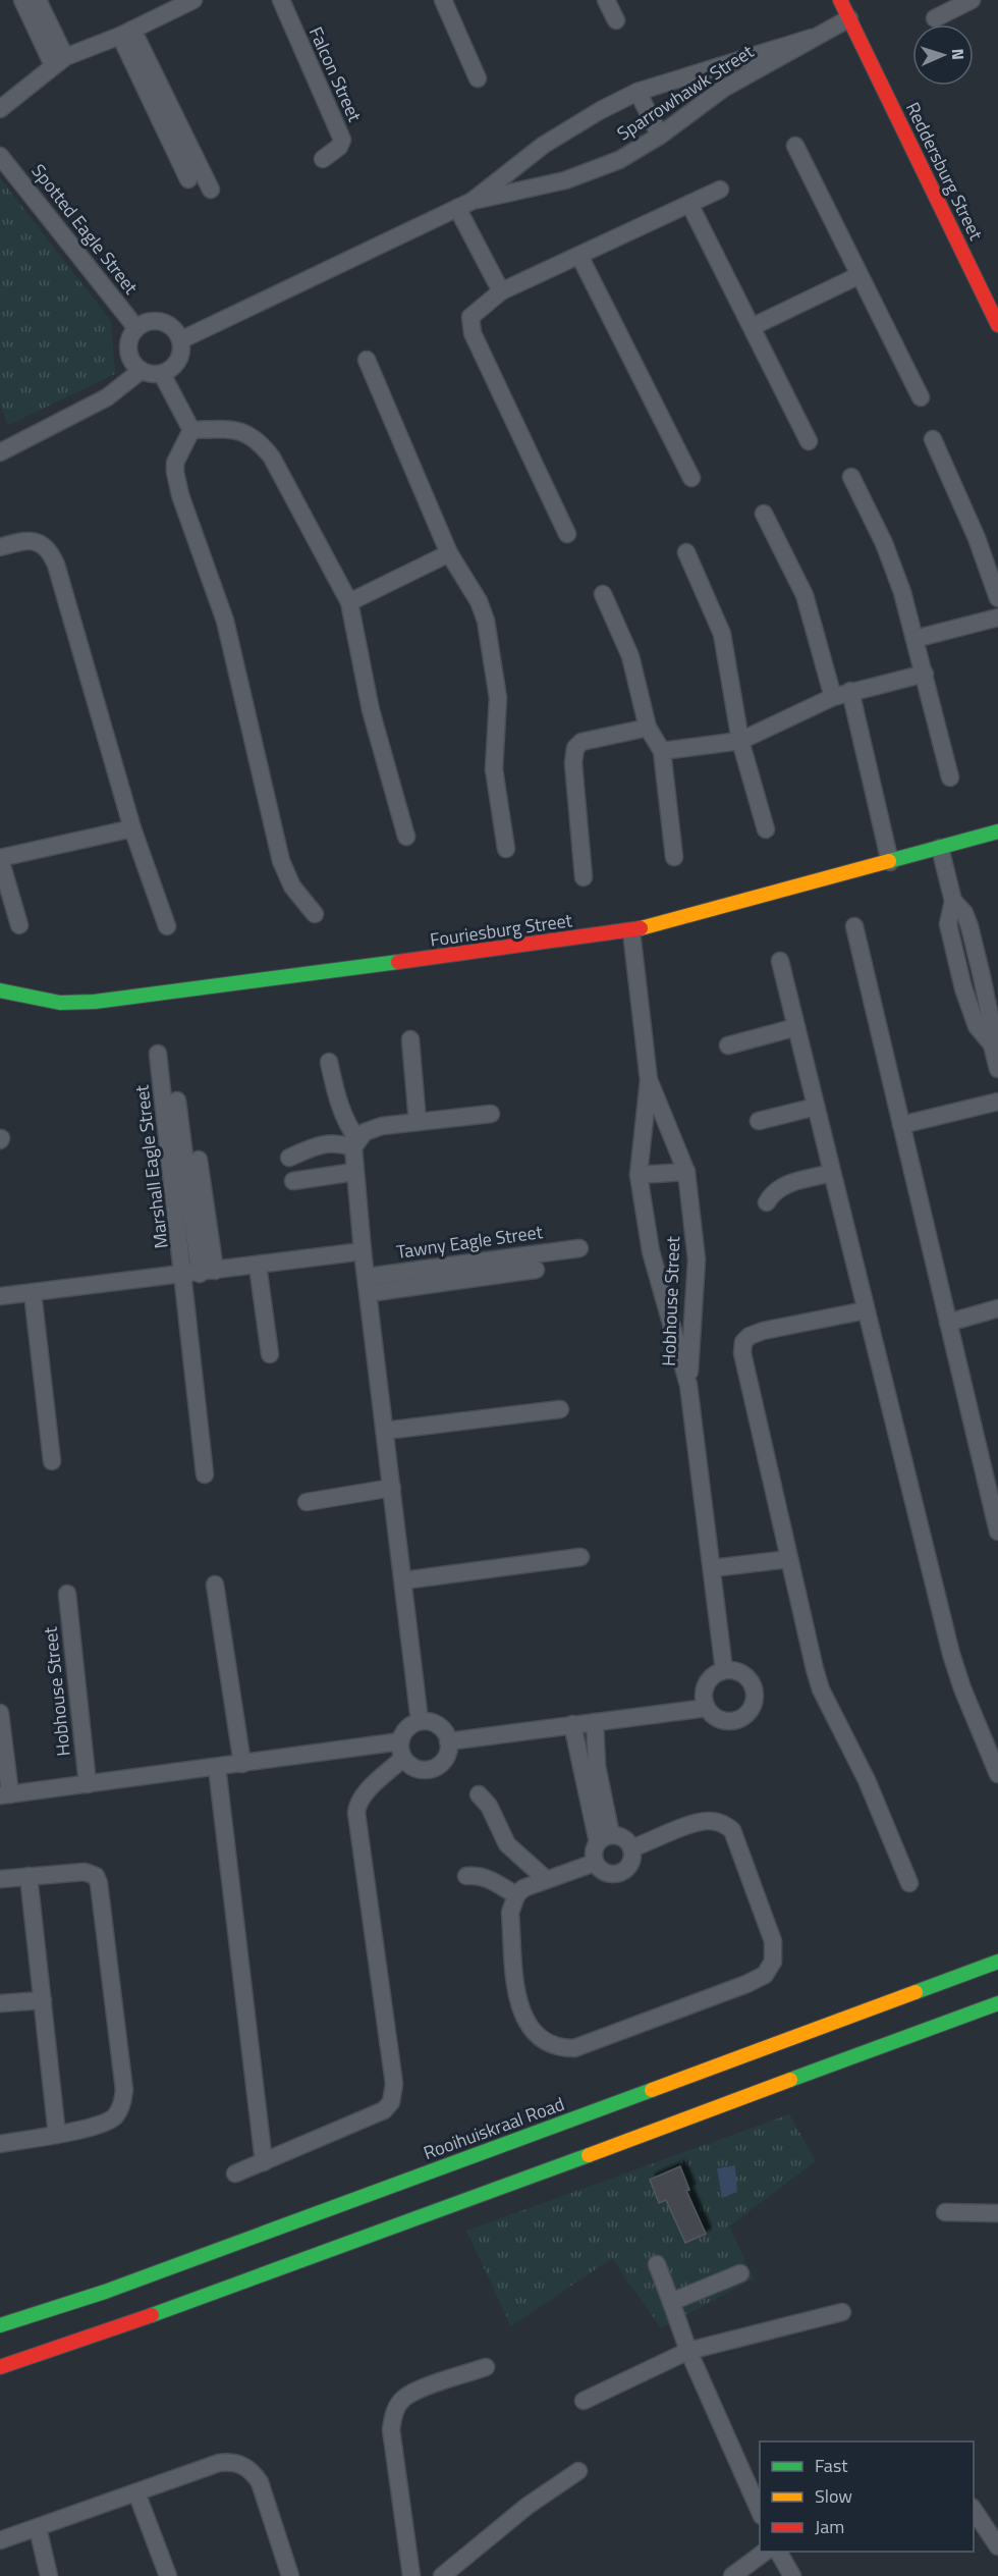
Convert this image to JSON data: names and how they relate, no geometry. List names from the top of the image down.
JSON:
{
  "streets": {
    "main road": ["Reddersburg Street", "Fouriesburg Street", "Rooihuiskraal Road"],
    "street": [
      "Falcon Street",
      "Sparrowhawk Street",
      "Spotted Eagle Street",
      "Marshall Eagle Street",
      "Tawny Eagle Street",
      "Hobhouse Street"
    ]
  },
  "crossings": [
    ["Sparrowhawk Street", "Reddersburg Street"],
    ["Sparrowhawk Street", "Spotted Eagle Street"],
    ["Fouriesburg Street", "Hobhouse Street"]
  ],
  "legend": ["Fast", "Slow", "Jam"],
  "north": "right"
}
